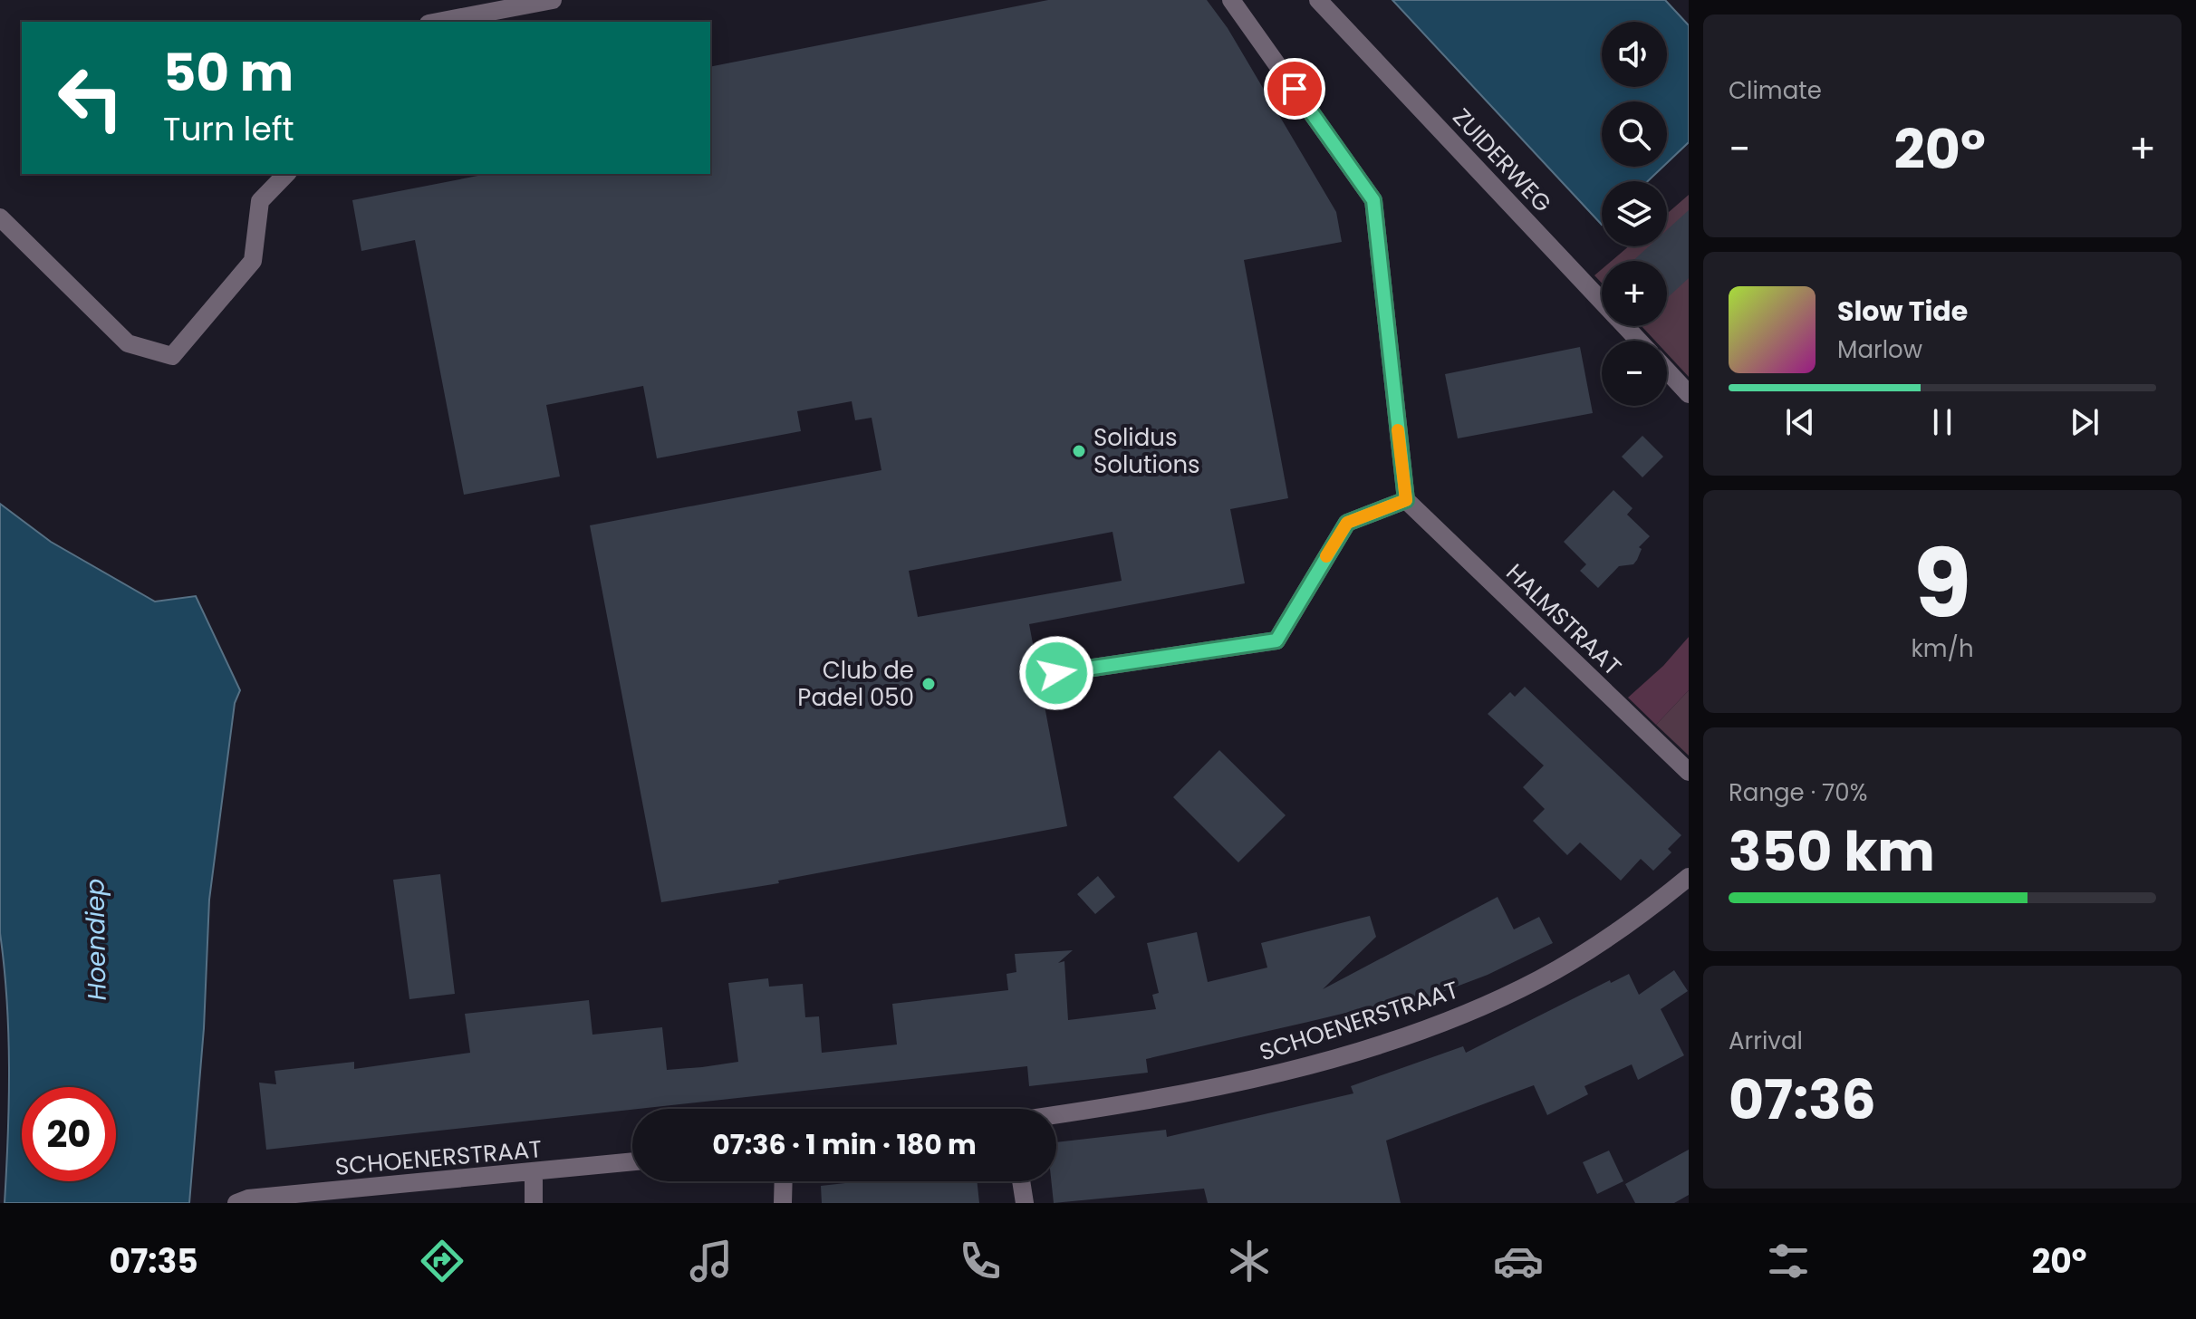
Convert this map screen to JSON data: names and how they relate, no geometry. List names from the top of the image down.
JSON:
{
  "streets": {
    "street": ["ZUIDERWEG", "HALMSTRAAT", "SCHOENERSTRAAT"]
  },
  "water": ["Hoendiep"],
  "places": ["Solidus Solutions", "Club de Padel 050"],
  "page": {
    "tile": [
      "Climate",
      ["9", "km/h"],
      ["Range · 70%", "350 km"],
      ["Arrival", "07:36"]
    ],
    "map_buttons": ["+", "−"],
    "turn": ["50 m", "Turn left"],
    "heat": ["−", "20°", "+"],
    "song": ["Slow Tide", "Marlow"],
    "limit": "20",
    "trip": "07:36 · 1 min · 180 m",
    "tabs": ["07:35", "20°"]
  }
}
